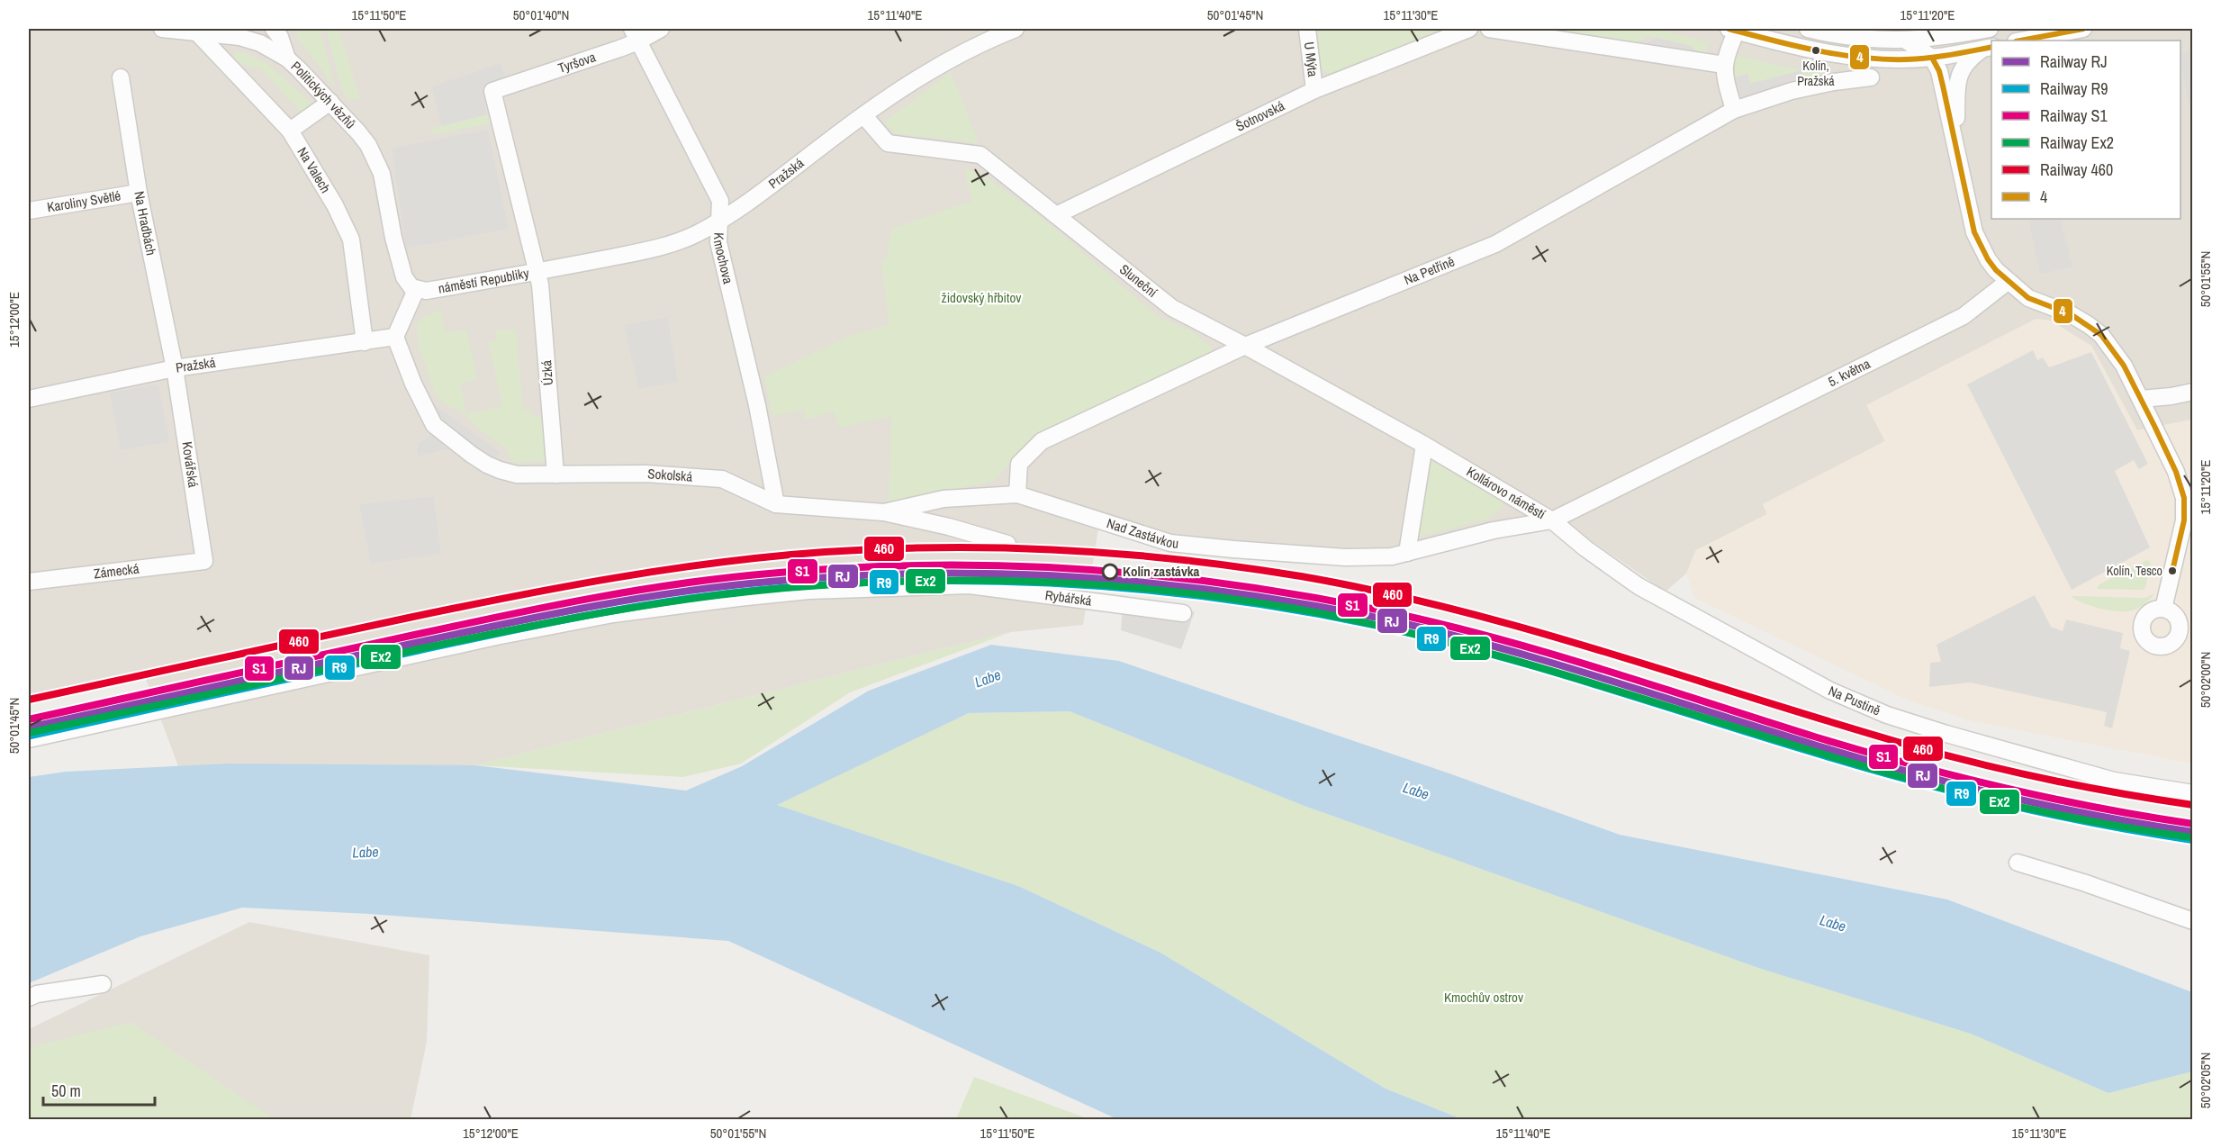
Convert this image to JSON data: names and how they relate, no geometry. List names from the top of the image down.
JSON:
{
  "streets": {
    "street": [
      "U Mýta",
      "Tyršova",
      "Politických vězňů",
      "Šotnovská",
      "Na Valech",
      "Pražská",
      "Karoliny Světlé",
      "Na Hradbách",
      "Kmochova",
      "Na Petříně",
      "náměstí Republiky",
      "Sluneční",
      "Úzká",
      "5. května",
      "Kovářská",
      "Sokolská",
      "Kollárovo náměstí",
      "Nad Zastávkou",
      "Zámecká",
      "Rybářská",
      "Na Pustině"
    ]
  },
  "crossings": [
    ["U Mýta", "Šotnovská"],
    ["Tyršova", "Kmochova"],
    ["Tyršova", "náměstí Republiky"],
    ["Politických vězňů", "Na Valech"],
    ["Politických vězňů", "náměstí Republiky"],
    ["Šotnovská", "Sluneční"],
    ["Na Valech", "Pražská"],
    ["Pražská", "Na Hradbách"],
    ["Pražská", "Kmochova"],
    ["Pražská", "náměstí Republiky"],
    ["Pražská", "Sluneční"],
    ["Pražská", "Úzká"],
    ["Pražská", "Kovářská"],
    ["Pražská", "Sokolská"],
    ["Karoliny Světlé", "Na Hradbách"],
    ["Na Hradbách", "Kovářská"],
    ["Kmochova", "Sokolská"],
    ["Na Petříně", "Sluneční"],
    ["Na Petříně", "Nad Zastávkou"],
    ["náměstí Republiky", "Úzká"],
    ["Sluneční", "Kollárovo náměstí"],
    ["Úzká", "Sokolská"],
    ["5. května", "Kollárovo náměstí"],
    ["5. května", "Na Pustině"],
    ["Kovářská", "Zámecká"],
    ["Sokolská", "Nad Zastávkou"],
    ["Kollárovo náměstí", "Nad Zastávkou"],
    ["Kollárovo náměstí", "Na Pustině"]
  ],
  "water": ["Labe"],
  "parks": ["židovský hřbitov", "Kmochův ostrov"],
  "places": ["Kolín, Pražská", "Kolín, Tesco", "Kolín zastávka"],
  "lines": [
    "transit line 4",
    "rail line 460",
    "rail line S1",
    "rail line RJ",
    "rail line R9",
    "rail line Ex2"
  ],
  "legend": [
    "Railway RJ",
    "Railway R9",
    "Railway S1",
    "Railway Ex2",
    "Railway 460",
    "4"
  ],
  "scale_bar": "50 m",
  "coordinates": [
    "15°11'50\"E",
    "50°01'40\"N",
    "15°11'40\"E",
    "50°01'45\"N",
    "15°11'30\"E",
    "15°11'20\"E",
    "50°01'55\"N",
    "15°12'00\"E",
    "50°02'00\"N",
    "50°02'05\"N"
  ]
}
